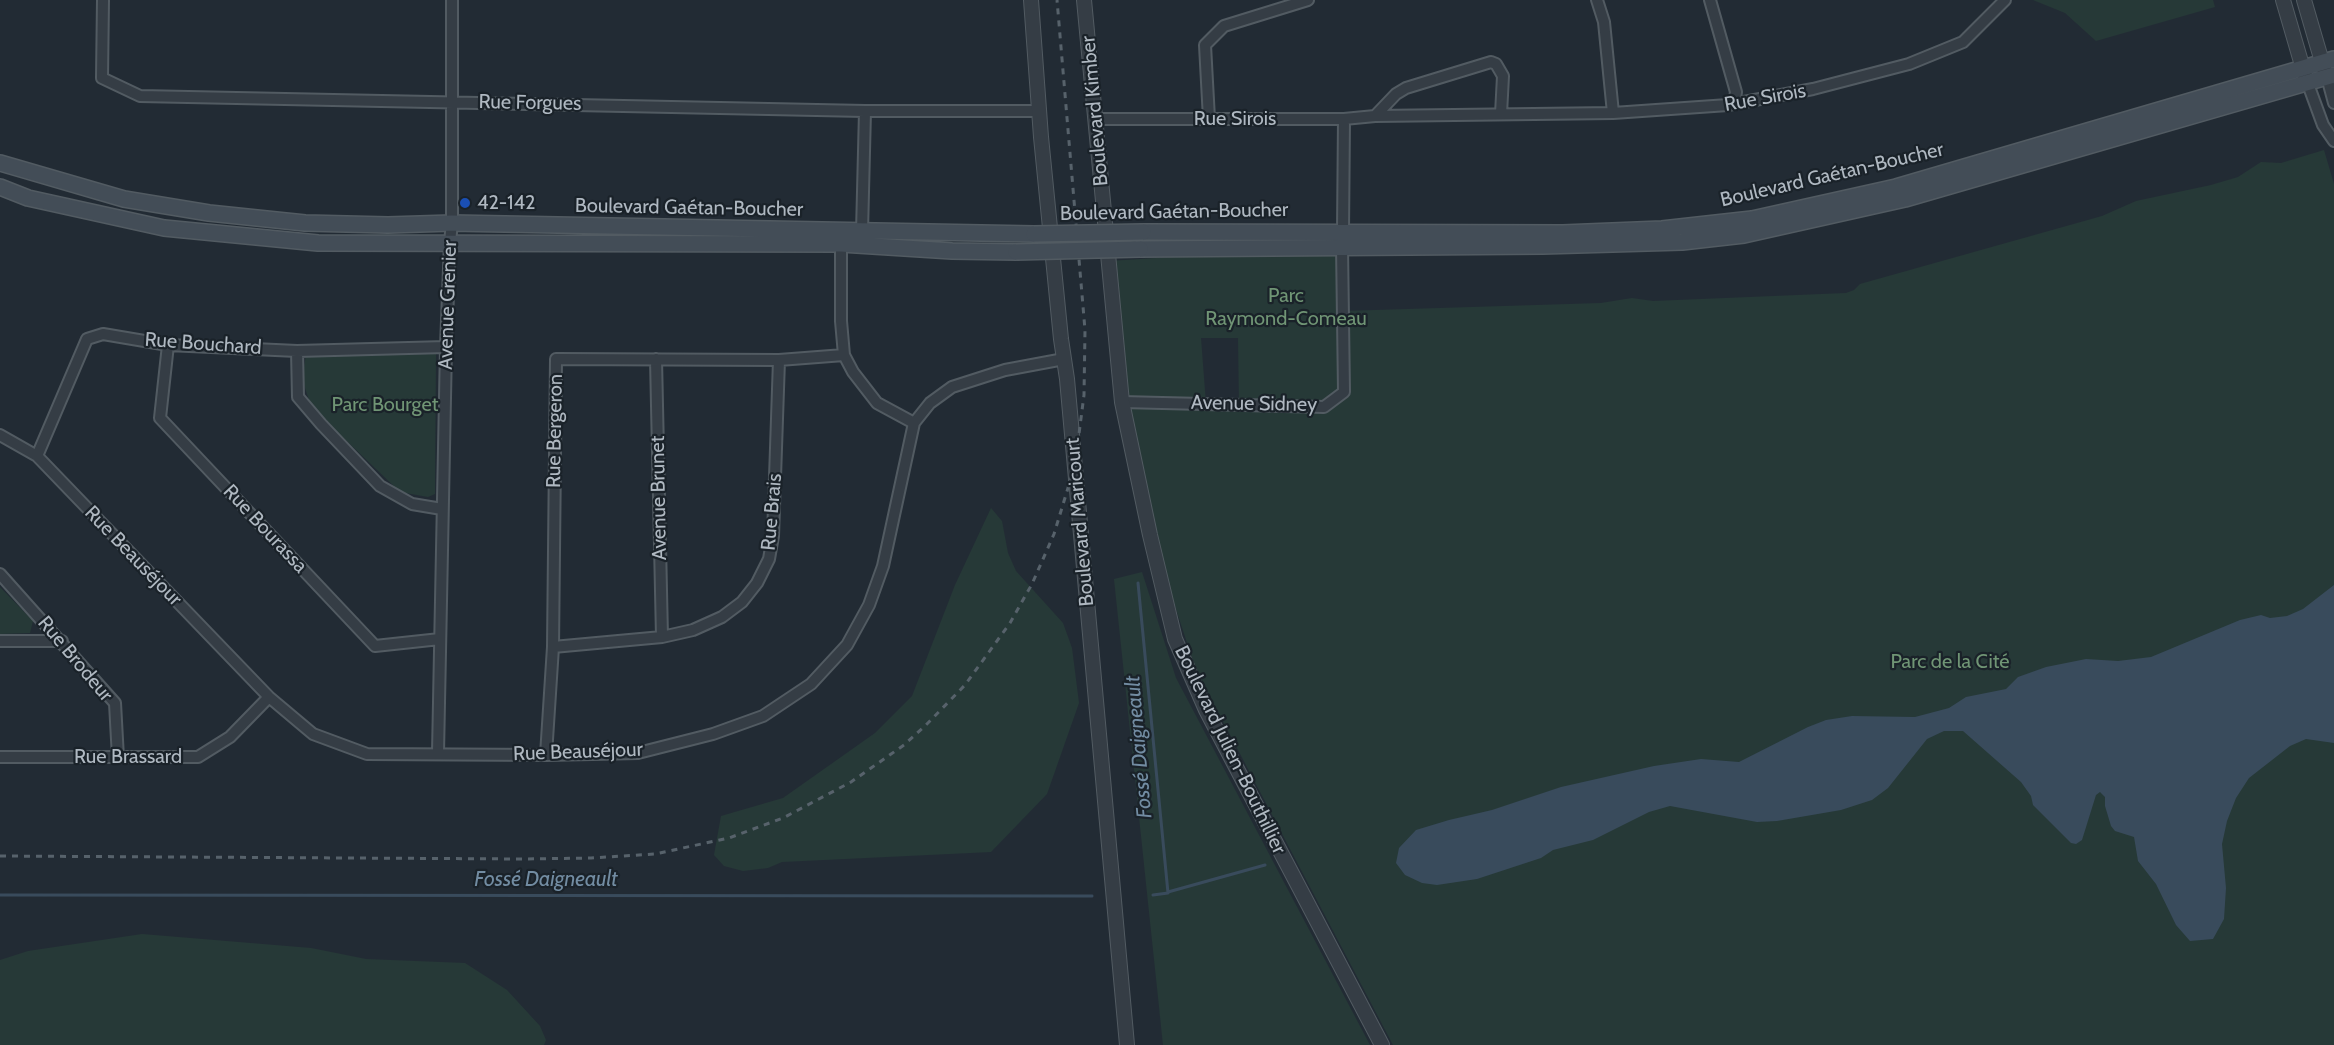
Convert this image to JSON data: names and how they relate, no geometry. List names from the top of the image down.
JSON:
{
  "streets": {
    "main road": ["Boulevard Gaétan-Boucher"],
    "street": [
      "Rue Sirois",
      "Rue Forgues",
      "Boulevard Kimber",
      "Avenue Grenier",
      "Rue Bouchard",
      "Avenue Sidney",
      "Rue Bergeron",
      "Avenue Brunet",
      "Rue Brais",
      "Boulevard Maricourt",
      "Rue Bourassa",
      "Rue Beauséjour",
      "Rue Brodeur",
      "Boulevard Julien-Bouthillier",
      "Rue Brassard"
    ]
  },
  "crossings": [
    ["Rue Sirois", "Boulevard Kimber"],
    ["Rue Sirois", "Avenue Sidney"],
    ["Rue Forgues", "Avenue Grenier"],
    ["Rue Forgues", "Boulevard Maricourt"],
    ["Boulevard Kimber", "Avenue Sidney"],
    ["Boulevard Kimber", "Boulevard Julien-Bouthillier"],
    ["Boulevard Gaétan-Boucher", "Avenue Grenier"],
    ["Boulevard Gaétan-Boucher", "Avenue Sidney"],
    ["Avenue Grenier", "Rue Bouchard"],
    ["Avenue Grenier", "Rue Bourassa"],
    ["Avenue Grenier", "Rue Beauséjour"],
    ["Rue Bouchard", "Rue Bourassa"],
    ["Rue Bouchard", "Rue Beauséjour"],
    ["Avenue Sidney", "Boulevard Julien-Bouthillier"],
    ["Rue Bergeron", "Avenue Brunet"],
    ["Rue Bergeron", "Rue Brais"],
    ["Rue Bergeron", "Rue Beauséjour"],
    ["Avenue Brunet", "Rue Brais"],
    ["Boulevard Maricourt", "Rue Beauséjour"],
    ["Rue Beauséjour", "Rue Brassard"],
    ["Rue Brodeur", "Rue Brassard"]
  ],
  "water": ["Fossé Daigneault"],
  "parks": ["Parc Raymond-Comeau", "Parc Bourget", "Parc de la Cité"],
  "places": ["42-142"]
}
